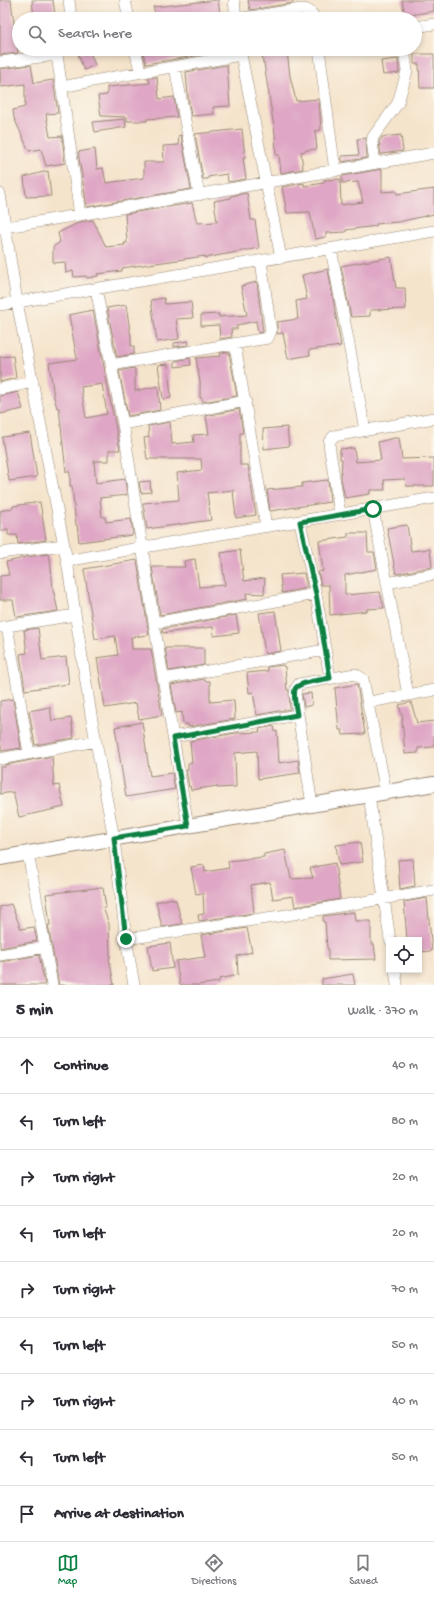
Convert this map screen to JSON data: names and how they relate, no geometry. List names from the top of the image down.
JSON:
{
  "page": {
    "search": "Search here",
    "heading": ["5 min", "Walk · 370 m"],
    "list": [
      ["Continue", "40 m"],
      ["Turn left", "80 m"],
      ["Turn right", "20 m"],
      ["Turn left", "20 m"],
      ["Turn right", "70 m"],
      ["Turn left", "50 m"],
      ["Turn right", "40 m"],
      ["Turn left", "50 m"],
      "Arrive at destination"
    ],
    "nav": ["Map", "Directions", "Saved"]
  }
}
